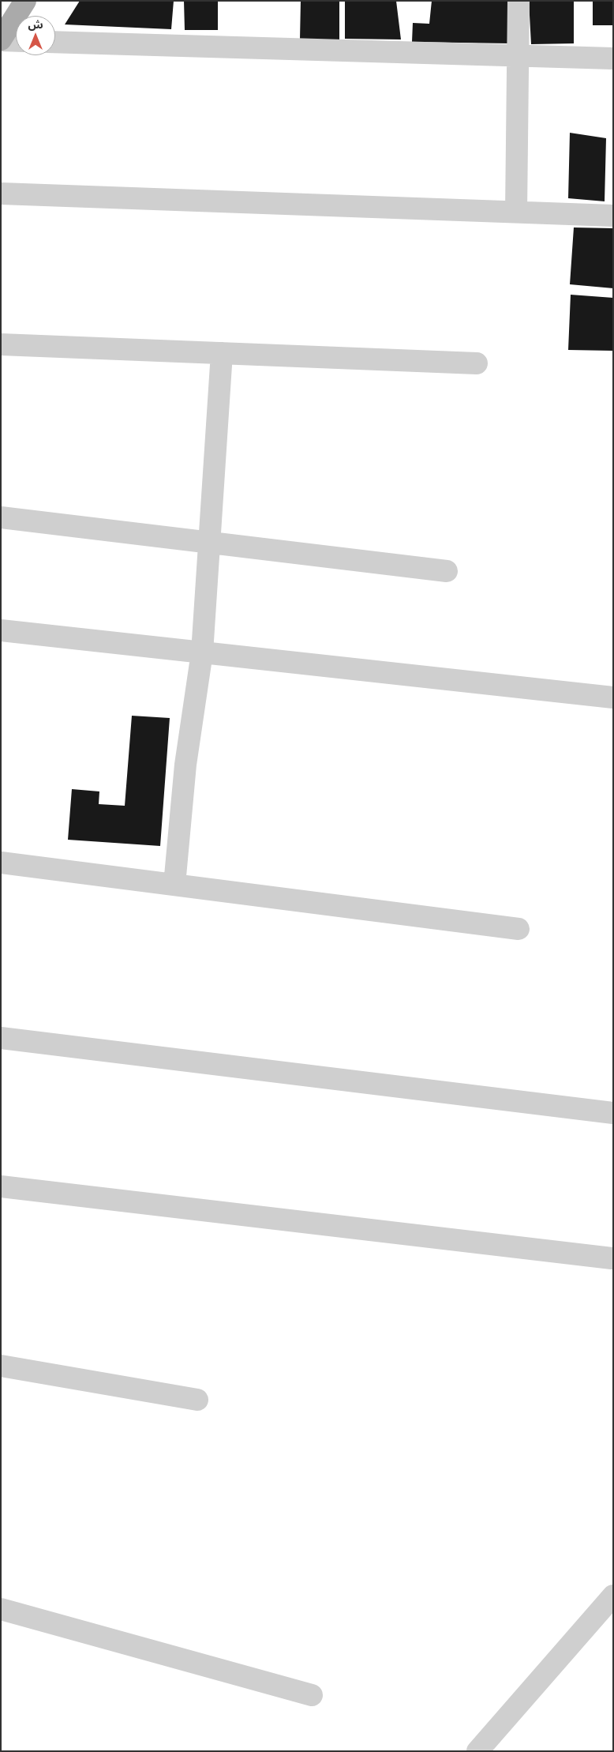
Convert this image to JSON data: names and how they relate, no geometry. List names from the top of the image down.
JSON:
{
  "north": "top"
}
